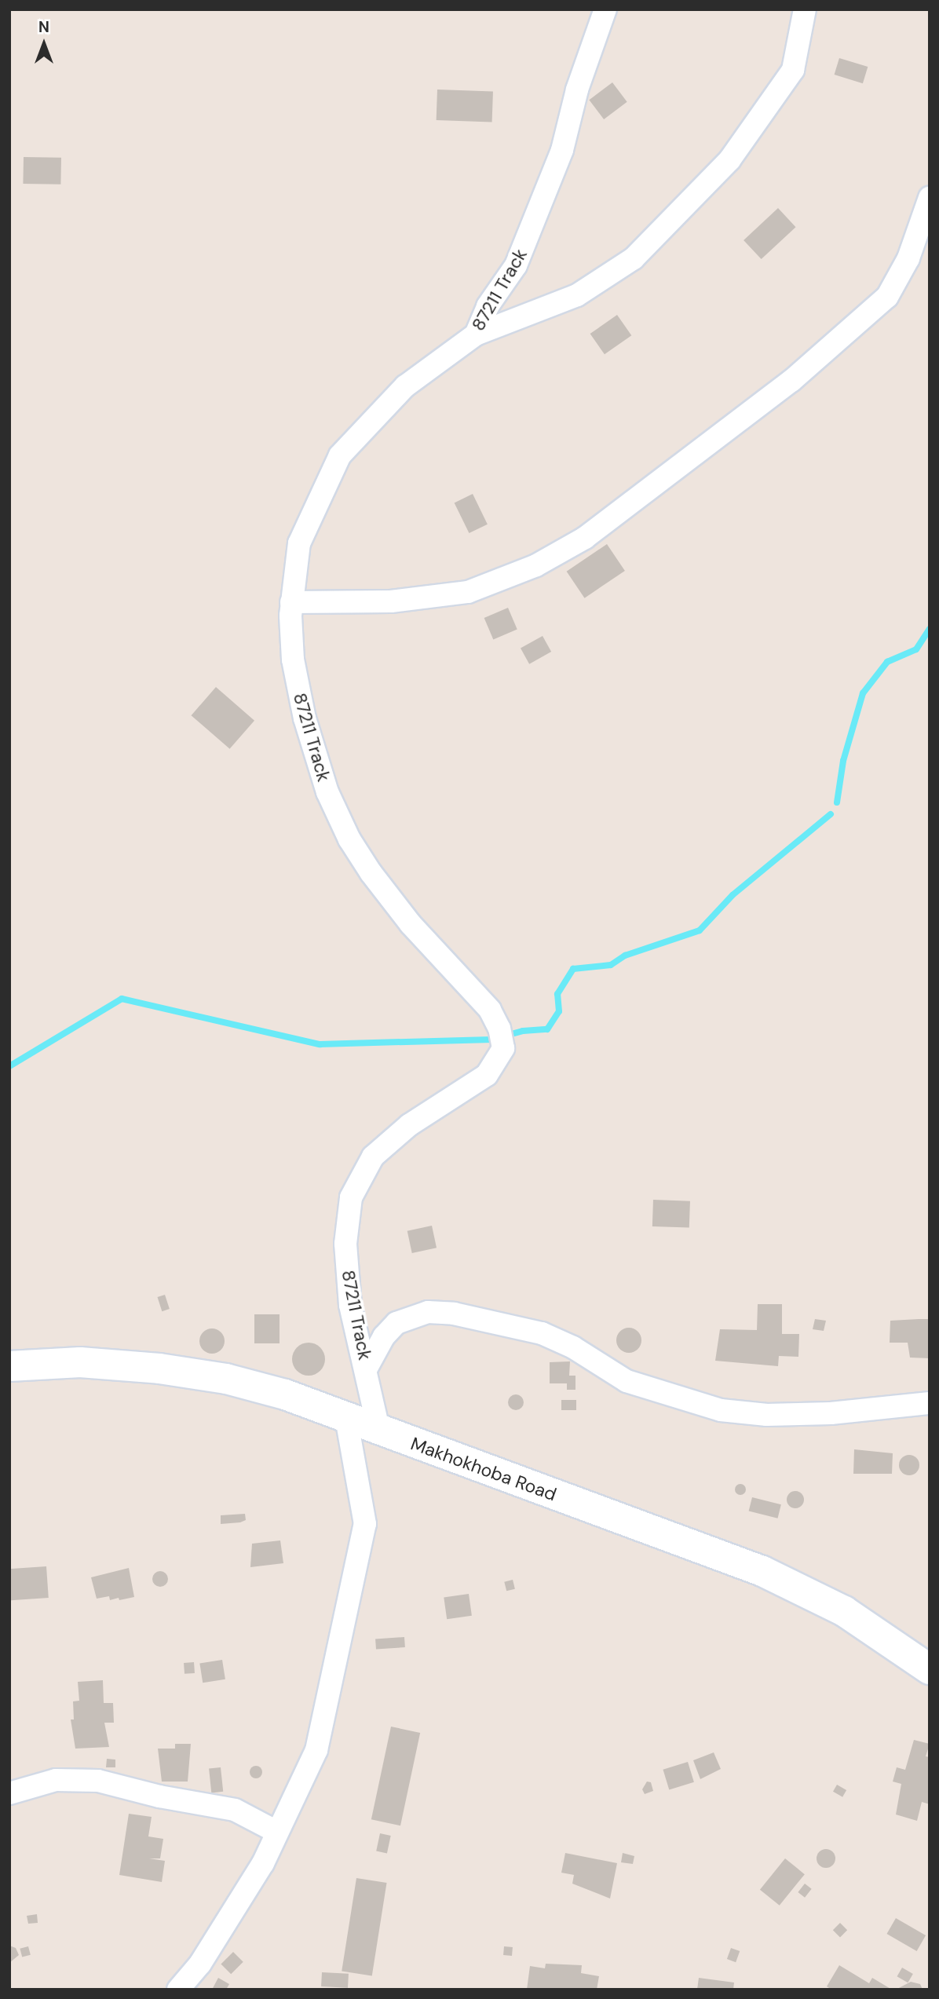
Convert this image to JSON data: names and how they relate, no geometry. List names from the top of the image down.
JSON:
{
  "streets": {
    "street": ["87211 Track", "Makhokhoba Road"]
  },
  "crossings": [
    ["87211 Track", "Makhokhoba Road"]
  ],
  "north": "top"
}
